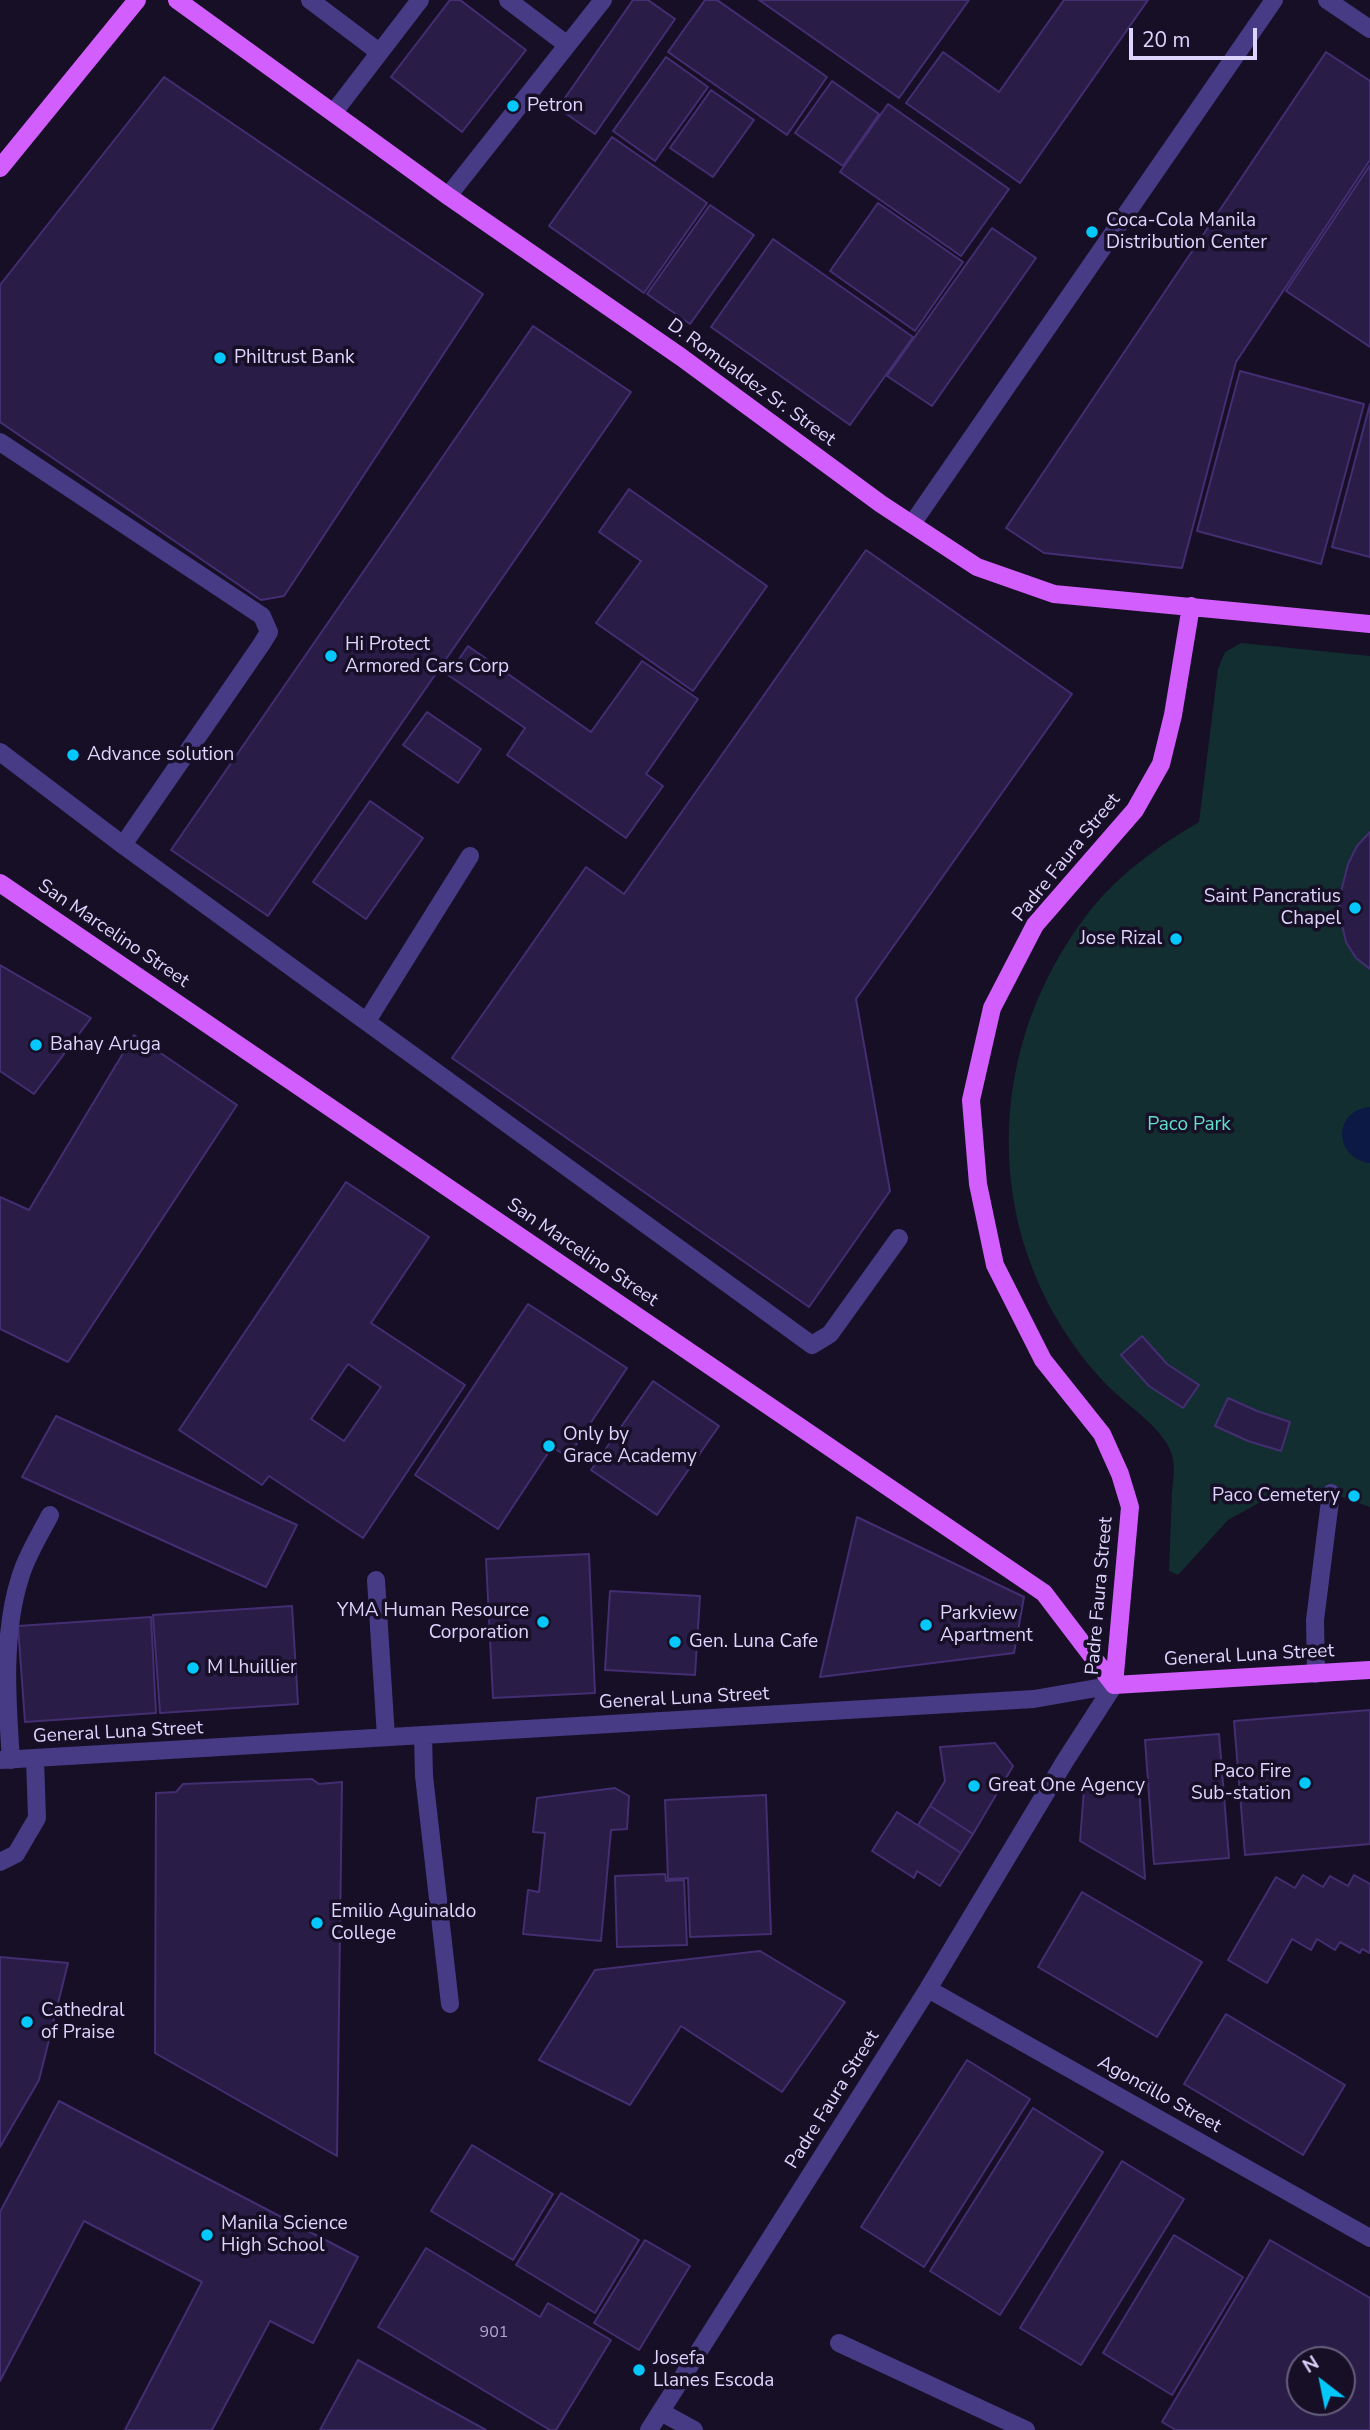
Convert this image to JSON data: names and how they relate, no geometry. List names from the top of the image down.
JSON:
{
  "streets": {
    "main road": [
      "D. Romualdez Sr. Street",
      "Padre Faura Street",
      "San Marcelino Street",
      "General Luna Street"
    ],
    "street": ["Agoncillo Street"]
  },
  "crossings": [
    ["D. Romualdez Sr. Street", "Padre Faura Street"],
    ["Padre Faura Street", "San Marcelino Street"],
    ["Padre Faura Street", "General Luna Street"],
    ["Padre Faura Street", "Agoncillo Street"],
    ["San Marcelino Street", "General Luna Street"]
  ],
  "parks": ["Paco Park"],
  "places": [
    "Petron",
    "Coca-Cola Manila Distribution Center",
    "Philtrust Bank",
    "Hi Protect Armored Cars Corp",
    "Advance solution",
    "Saint Pancratius Chapel",
    "Jose Rizal",
    "Bahay Aruga",
    "Only by Grace Academy",
    "Paco Cemetery",
    "YMA Human Resource Corporation",
    "Parkview Apartment",
    "Gen. Luna Cafe",
    "M Lhuillier",
    "Paco Fire Sub-station",
    "Great One Agency",
    "Emilio Aguinaldo College",
    "Cathedral of Praise",
    "Manila Science High School",
    "Josefa Llanes Escoda"
  ],
  "house_numbers": ["901"],
  "scale_bar": "20 m",
  "north": "top left"
}
